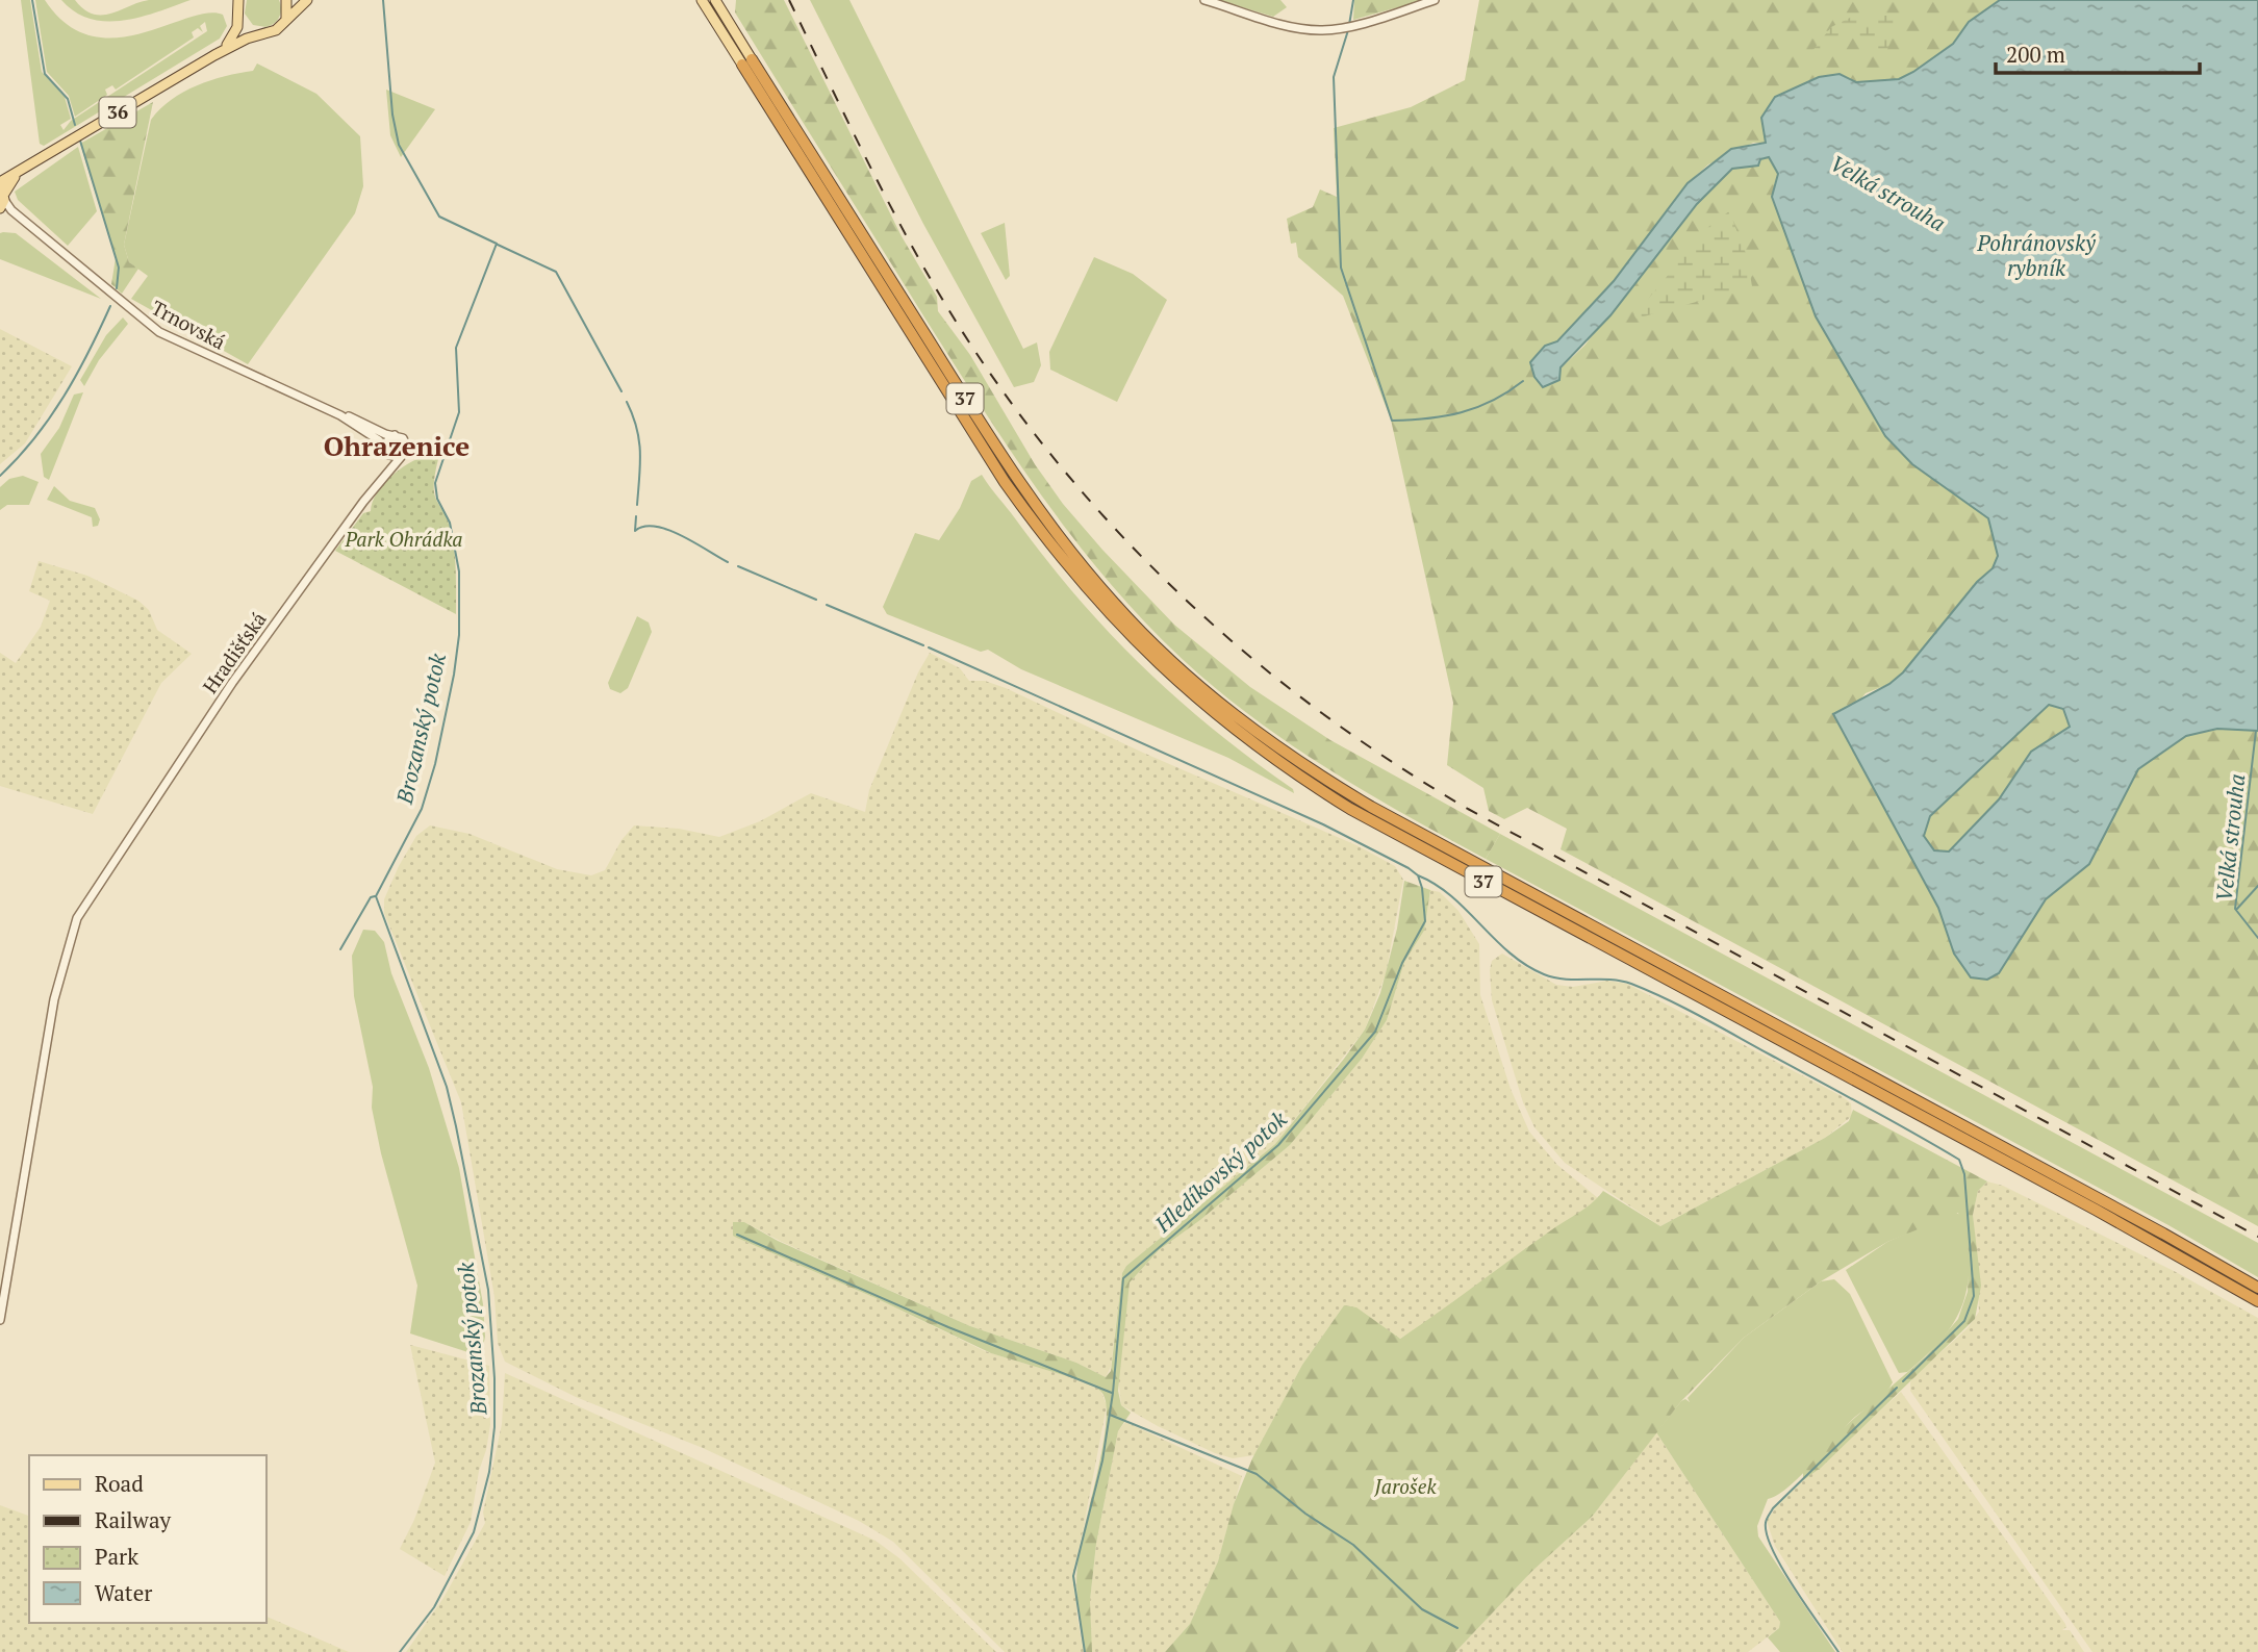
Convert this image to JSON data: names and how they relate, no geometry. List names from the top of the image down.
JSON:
{
  "streets": {
    "highway": ["37"],
    "main road": ["36"],
    "street": ["Trnovská", "Hradišťská"]
  },
  "crossings": [
    ["36", "Trnovská"],
    ["Trnovská", "Hradišťská"]
  ],
  "districts": ["Ohrazenice"],
  "water": [
    "Velká strouha",
    "Pohránovský rybník",
    "Brozanský potok",
    "Hledíkovský potok"
  ],
  "parks": ["Park Ohrádka", "Jarošek"],
  "legend": [
    "Road",
    "Railway",
    "Park",
    "Water"
  ],
  "scale_bar": "200 m"
}
